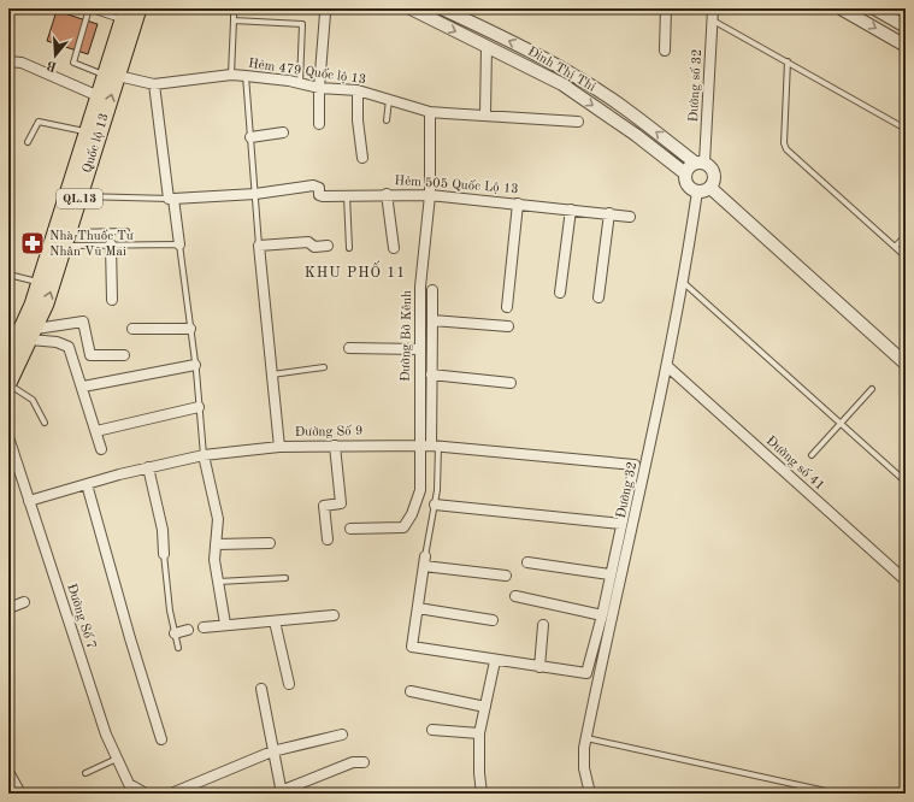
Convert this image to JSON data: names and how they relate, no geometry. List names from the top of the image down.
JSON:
{
  "streets": {
    "highway": ["Quốc lộ 13", "QL.13"],
    "street": [
      "Đinh Thị Thi",
      "Hẻm 479 Quốc lộ 13",
      "Đường số 32",
      "Hẻm 505 Quốc Lộ 13",
      "Đường Bờ Kênh",
      "Đường Số 9",
      "Đường số 41",
      "Đường 32",
      "Đường Số 7"
    ]
  },
  "crossings": [
    ["Đinh Thị Thi", "Đường số 32"],
    ["Đinh Thị Thi", "Đường 32"],
    ["Hẻm 479 Quốc lộ 13", "Quốc lộ 13"],
    ["Hẻm 479 Quốc lộ 13", "Đường Bờ Kênh"],
    ["Đường số 32", "Đường 32"],
    ["Hẻm 505 Quốc Lộ 13", "Đường Bờ Kênh"],
    ["Đường Bờ Kênh", "Đường Số 9"],
    ["Đường Số 9", "Đường Số 7"],
    ["Đường số 41", "Đường 32"]
  ],
  "districts": ["KHU PHỐ 11"],
  "places": {
    "pharmacy": ["Nhà Thuốc Tư Nhân Vū Mai"]
  },
  "north": "bottom"
}
